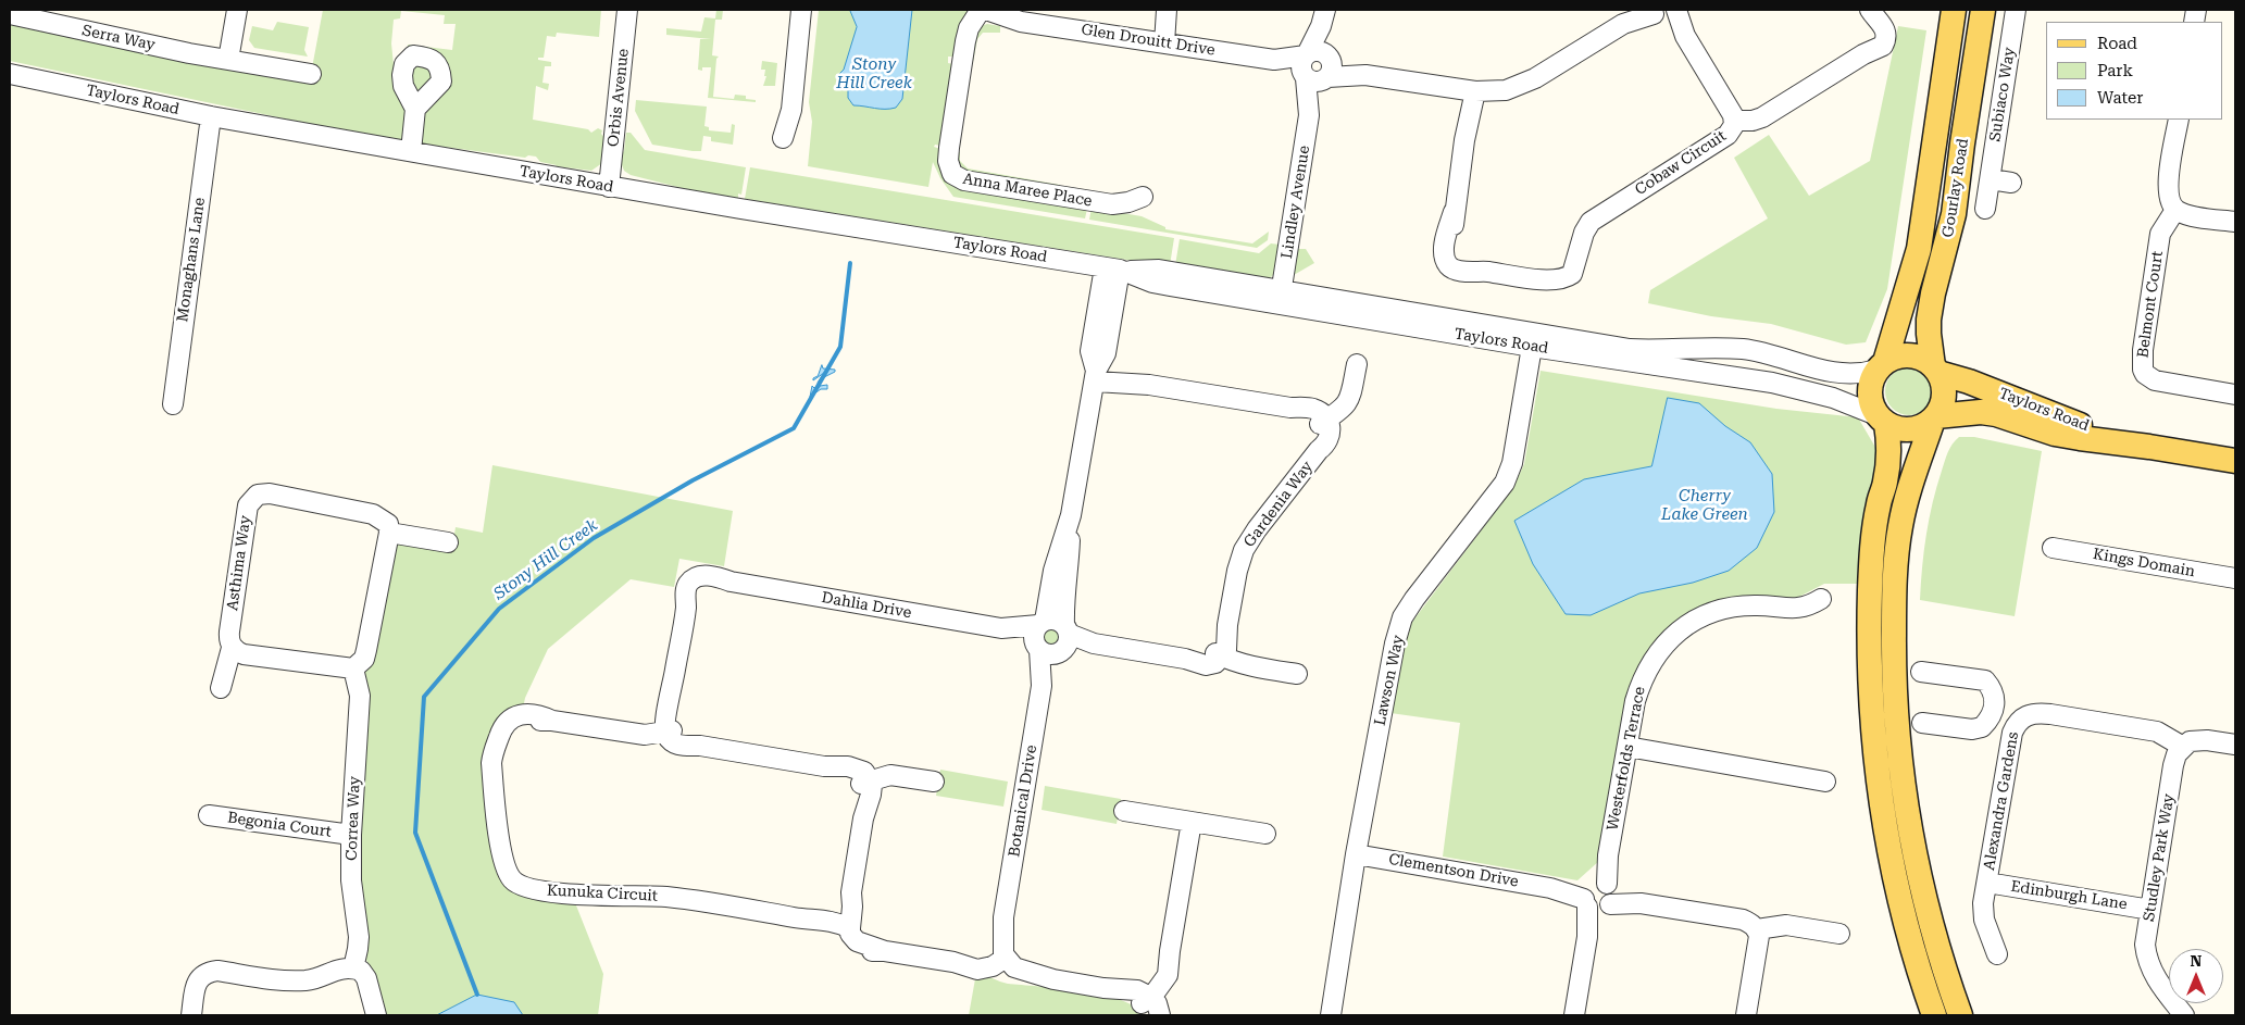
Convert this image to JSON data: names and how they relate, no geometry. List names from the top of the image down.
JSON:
{
  "streets": {
    "main road": ["Taylors Road", "Gourlay Road"],
    "street": [
      "Serra Way",
      "Glen Drouitt Drive",
      "Subiaco Way",
      "Orbis Avenue",
      "Cobaw Circuit",
      "Anna Maree Place",
      "Lindley Avenue",
      "Monaghans Lane",
      "Belmont Court",
      "Gardenia Way",
      "Asthima Way",
      "Kings Domain",
      "Dahlia Drive",
      "Lawson Way",
      "Westerfolds Terrace",
      "Botanical Drive",
      "Alexandra Gardens",
      "Correa Way",
      "Begonia Court",
      "Studley Park Way",
      "Clementson Drive",
      "Kunuka Circuit",
      "Edinburgh Lane"
    ]
  },
  "crossings": [
    ["Glen Drouitt Drive", "Anna Maree Place"],
    ["Glen Drouitt Drive", "Lindley Avenue"],
    ["Orbis Avenue", "Taylors Road"],
    ["Taylors Road", "Gourlay Road"],
    ["Taylors Road", "Lindley Avenue"],
    ["Taylors Road", "Monaghans Lane"],
    ["Taylors Road", "Lawson Way"],
    ["Taylors Road", "Botanical Drive"],
    ["Dahlia Drive", "Botanical Drive"],
    ["Dahlia Drive", "Kunuka Circuit"],
    ["Lawson Way", "Clementson Drive"],
    ["Westerfolds Terrace", "Clementson Drive"],
    ["Alexandra Gardens", "Studley Park Way"],
    ["Alexandra Gardens", "Edinburgh Lane"],
    ["Correa Way", "Begonia Court"],
    ["Studley Park Way", "Edinburgh Lane"]
  ],
  "water": ["Stony Hill Creek", "Cherry Lake Green"],
  "legend": ["Road", "Park", "Water"],
  "north": "top"
}
